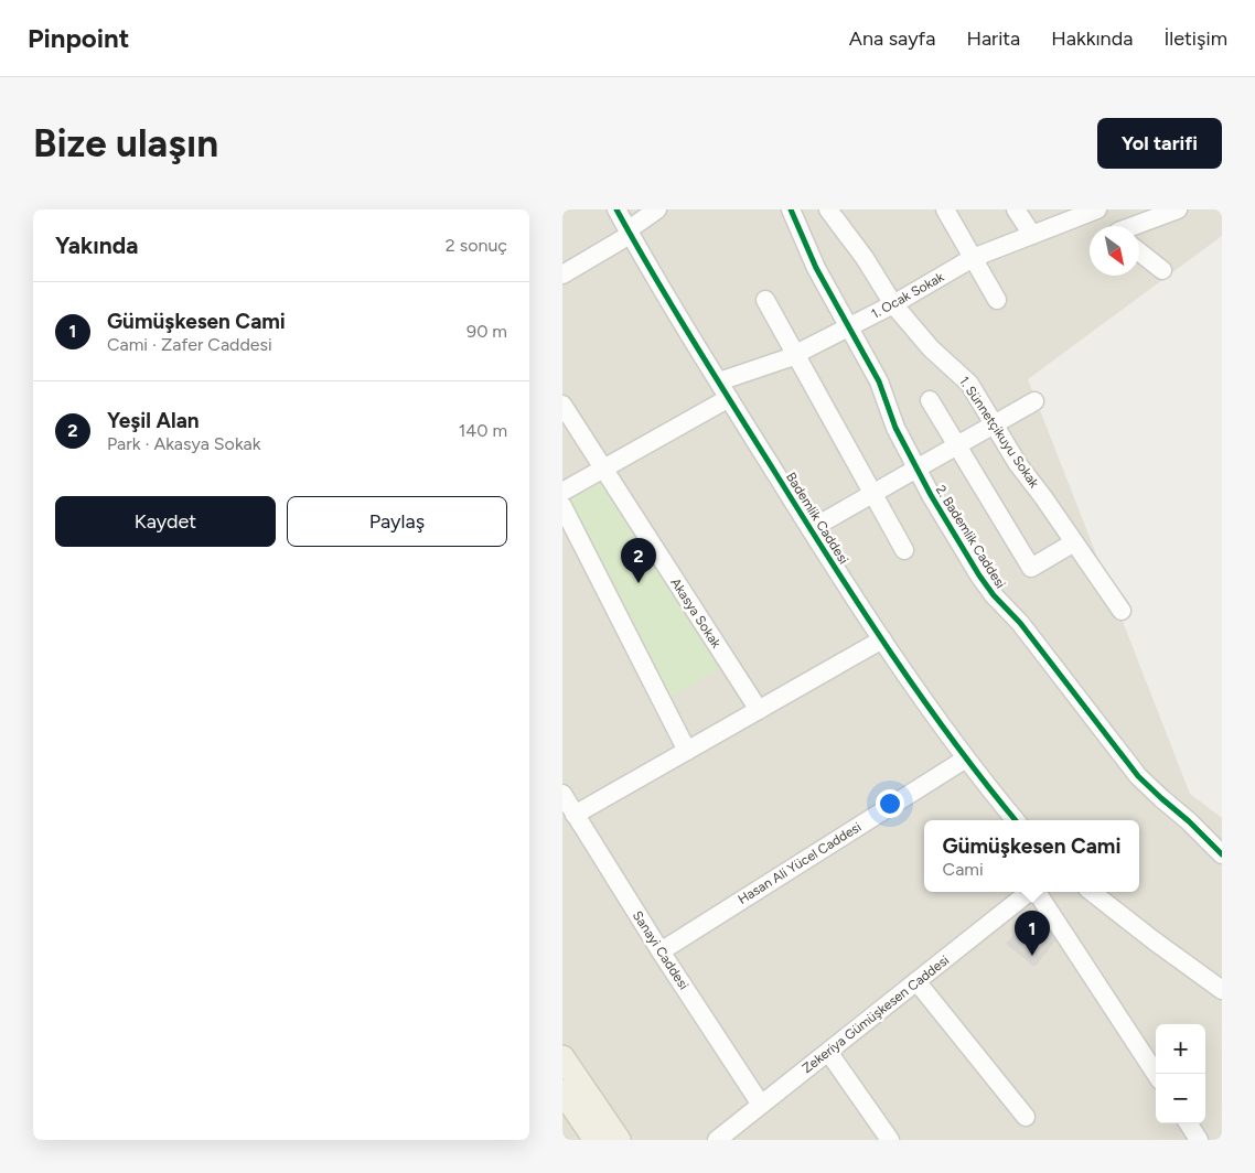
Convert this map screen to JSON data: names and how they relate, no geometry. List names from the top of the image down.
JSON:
{
  "streets": {
    "street": [
      "1. Ocak Sokak",
      "1. Sünnetçikuyu Sokak",
      "Bademlik Caddesi",
      "2. Bademlik Caddesi",
      "Akasya Sokak",
      "Hasan Ali Yücel Caddesi",
      "Sanayi Caddesi",
      "Zekeriya Gümüşkesen Caddesi"
    ]
  },
  "crossings": [
    ["1. Ocak Sokak", "1. Sünnetçikuyu Sokak"],
    ["1. Ocak Sokak", "Bademlik Caddesi"],
    ["1. Ocak Sokak", "2. Bademlik Caddesi"],
    ["Bademlik Caddesi", "Hasan Ali Yücel Caddesi"],
    ["Hasan Ali Yücel Caddesi", "Sanayi Caddesi"],
    ["Sanayi Caddesi", "Zekeriya Gümüşkesen Caddesi"]
  ],
  "north": "bottom right",
  "page": {
    "header": "Pinpoint",
    "nav": [
      "Ana sayfa",
      "Harita",
      "Hakkında",
      "İletişim"
    ],
    "buttons": [
      "Yol tarifi",
      ["Kaydet", "Paylaş"]
    ],
    "title": "Bize ulaşın",
    "heading": ["Yakında", "2 sonuç"],
    "list": [
      {
        "mark": "1",
        "name": "Gümüşkesen Cami",
        "note": "Cami · Zafer Caddesi",
        "value": "90 m"
      },
      {
        "mark": "2",
        "name": "Yeşil Alan",
        "note": "Park · Akasya Sokak",
        "value": "140 m"
      }
    ],
    "pins": ["2", "1"],
    "popup": ["Gümüşkesen Cami", "Cami"],
    "map_buttons": ["+", "−"]
  }
}
